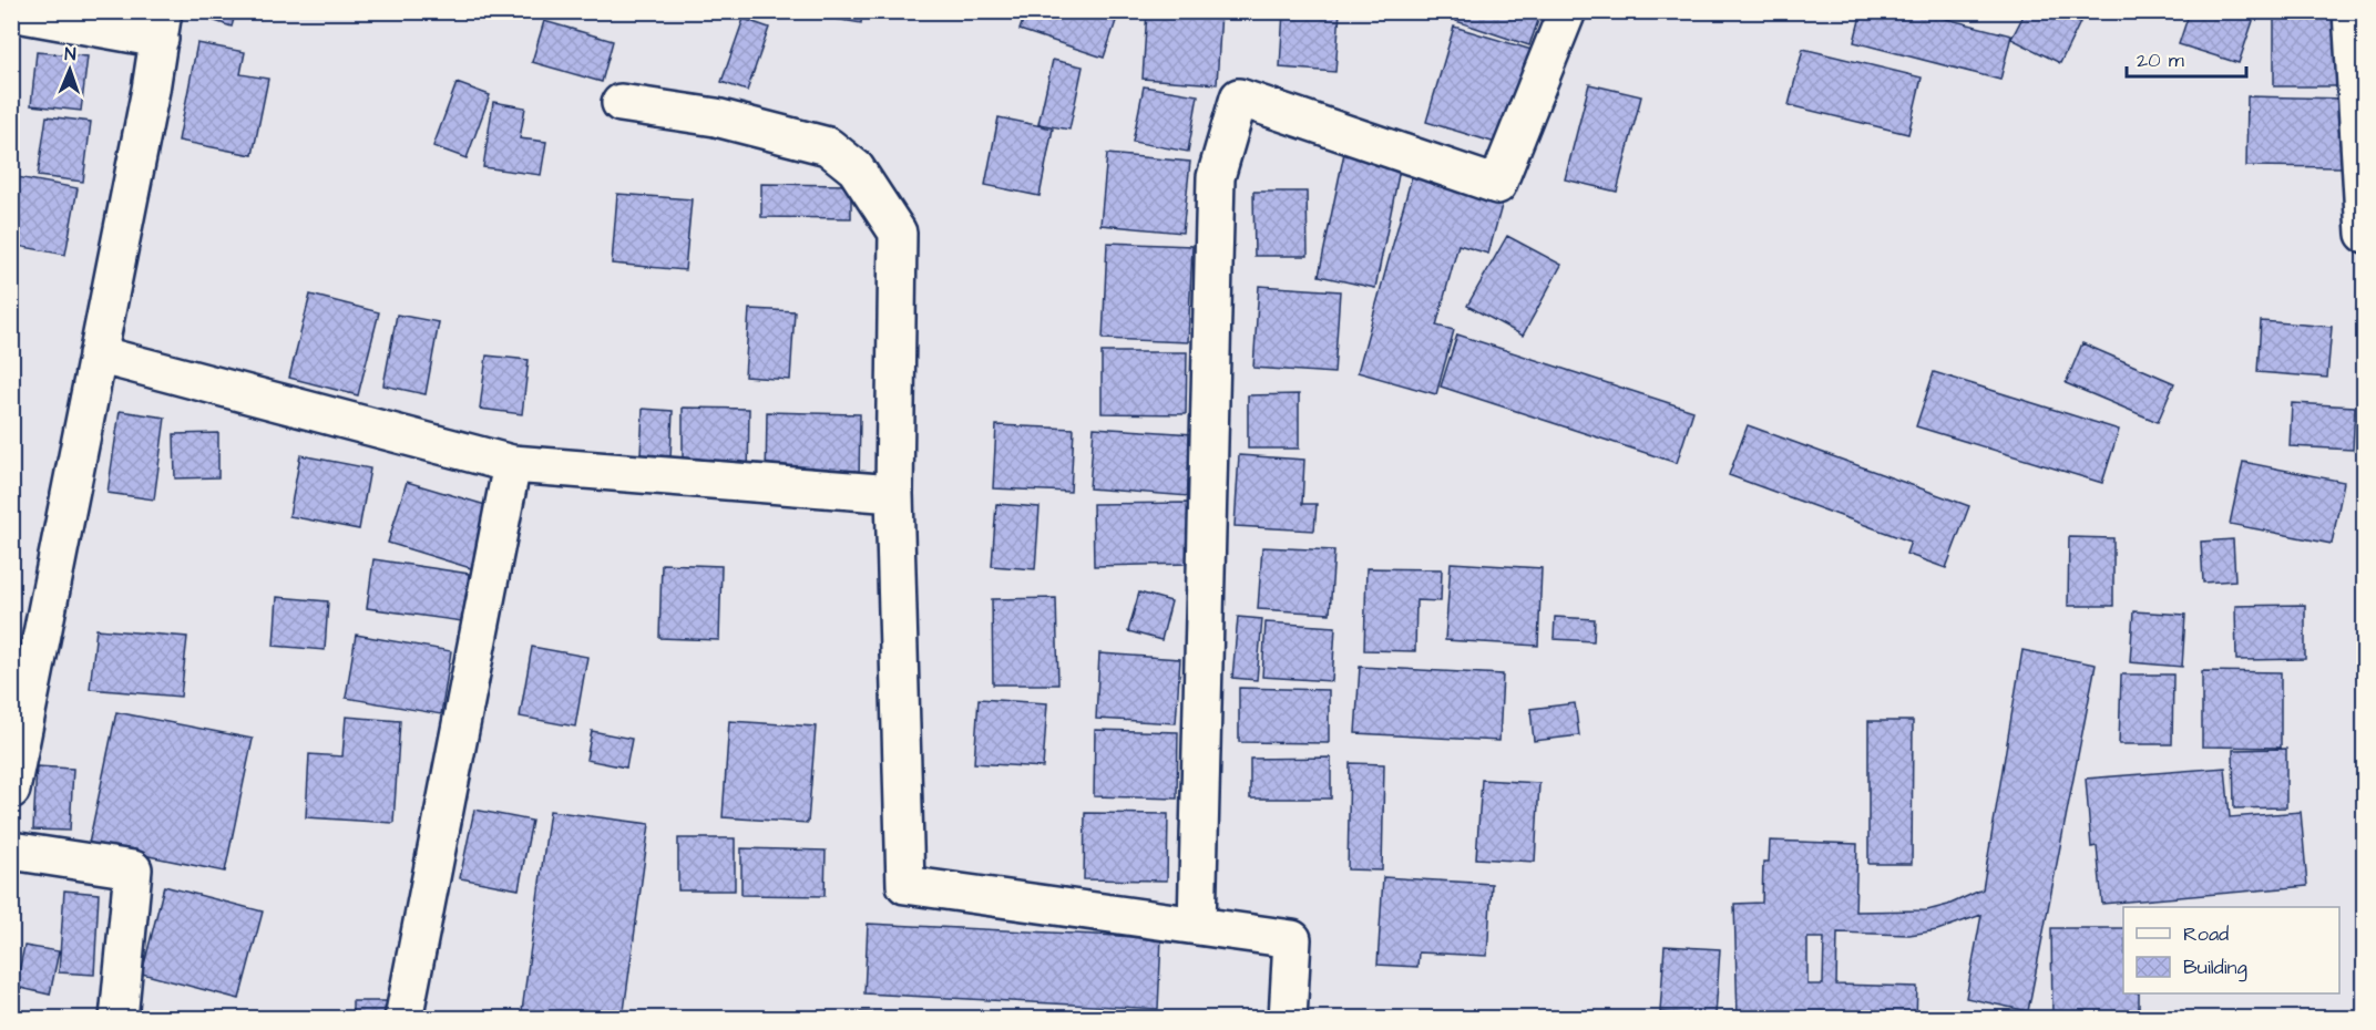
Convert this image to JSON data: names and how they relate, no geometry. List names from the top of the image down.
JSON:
{
  "legend": ["Road", "Building"],
  "scale_bar": "20 m",
  "north": "top"
}
